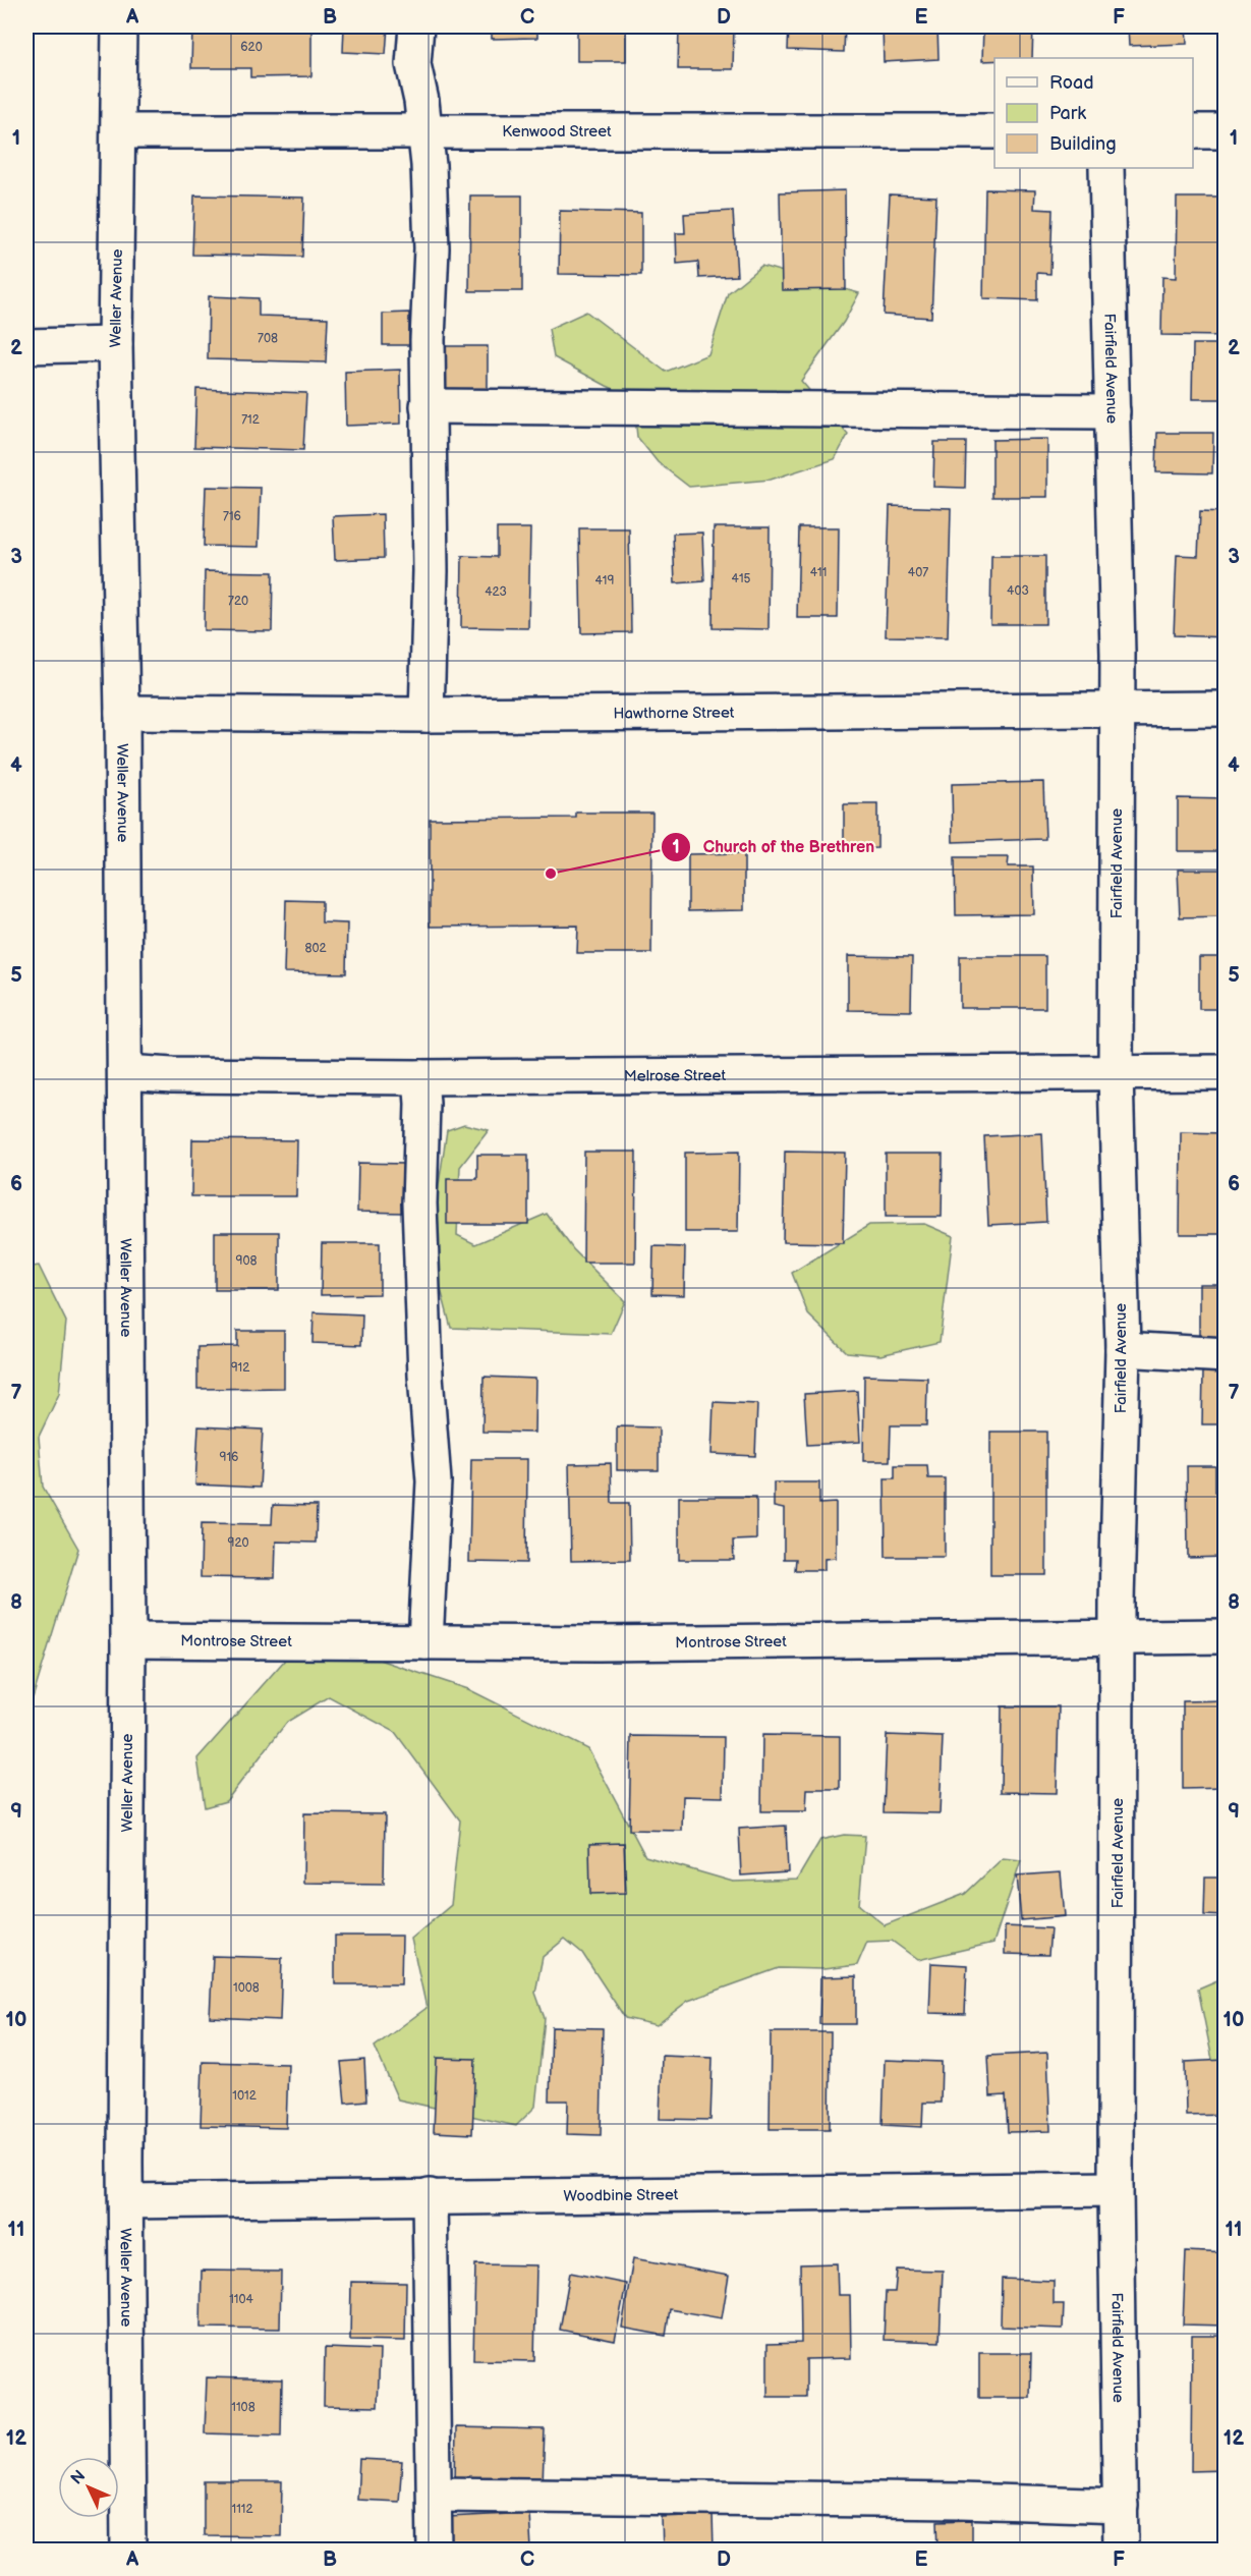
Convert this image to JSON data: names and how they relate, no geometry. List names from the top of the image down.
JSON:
{
  "streets": {
    "street": [
      "Kenwood Street",
      "Weller Avenue",
      "Fairfield Avenue",
      "Hawthorne Street",
      "Melrose Street",
      "Montrose Street",
      "Woodbine Street"
    ]
  },
  "crossings": [
    ["Kenwood Street", "Weller Avenue"],
    ["Weller Avenue", "Hawthorne Street"],
    ["Weller Avenue", "Melrose Street"],
    ["Weller Avenue", "Montrose Street"],
    ["Weller Avenue", "Woodbine Street"],
    ["Fairfield Avenue", "Hawthorne Street"],
    ["Fairfield Avenue", "Melrose Street"],
    ["Fairfield Avenue", "Montrose Street"],
    ["Fairfield Avenue", "Woodbine Street"]
  ],
  "places": ["Church of the Brethren"],
  "house_numbers": [
    "620",
    "708",
    "712",
    "716",
    "411",
    "407",
    "415",
    "419",
    "403",
    "423",
    "720",
    "802",
    "908",
    "912",
    "916",
    "920",
    "1008",
    "1012",
    "1104",
    "1108",
    "1112"
  ],
  "legend": ["Road", "Park", "Building"],
  "north": "top left",
  "grid": {
    "columns": [
      "A",
      "B",
      "C",
      "D",
      "E",
      "F"
    ],
    "rows": [
      "1",
      "2",
      "3",
      "4",
      "5",
      "6",
      "7",
      "8",
      "9",
      "10",
      "11",
      "12"
    ]
  }
}
